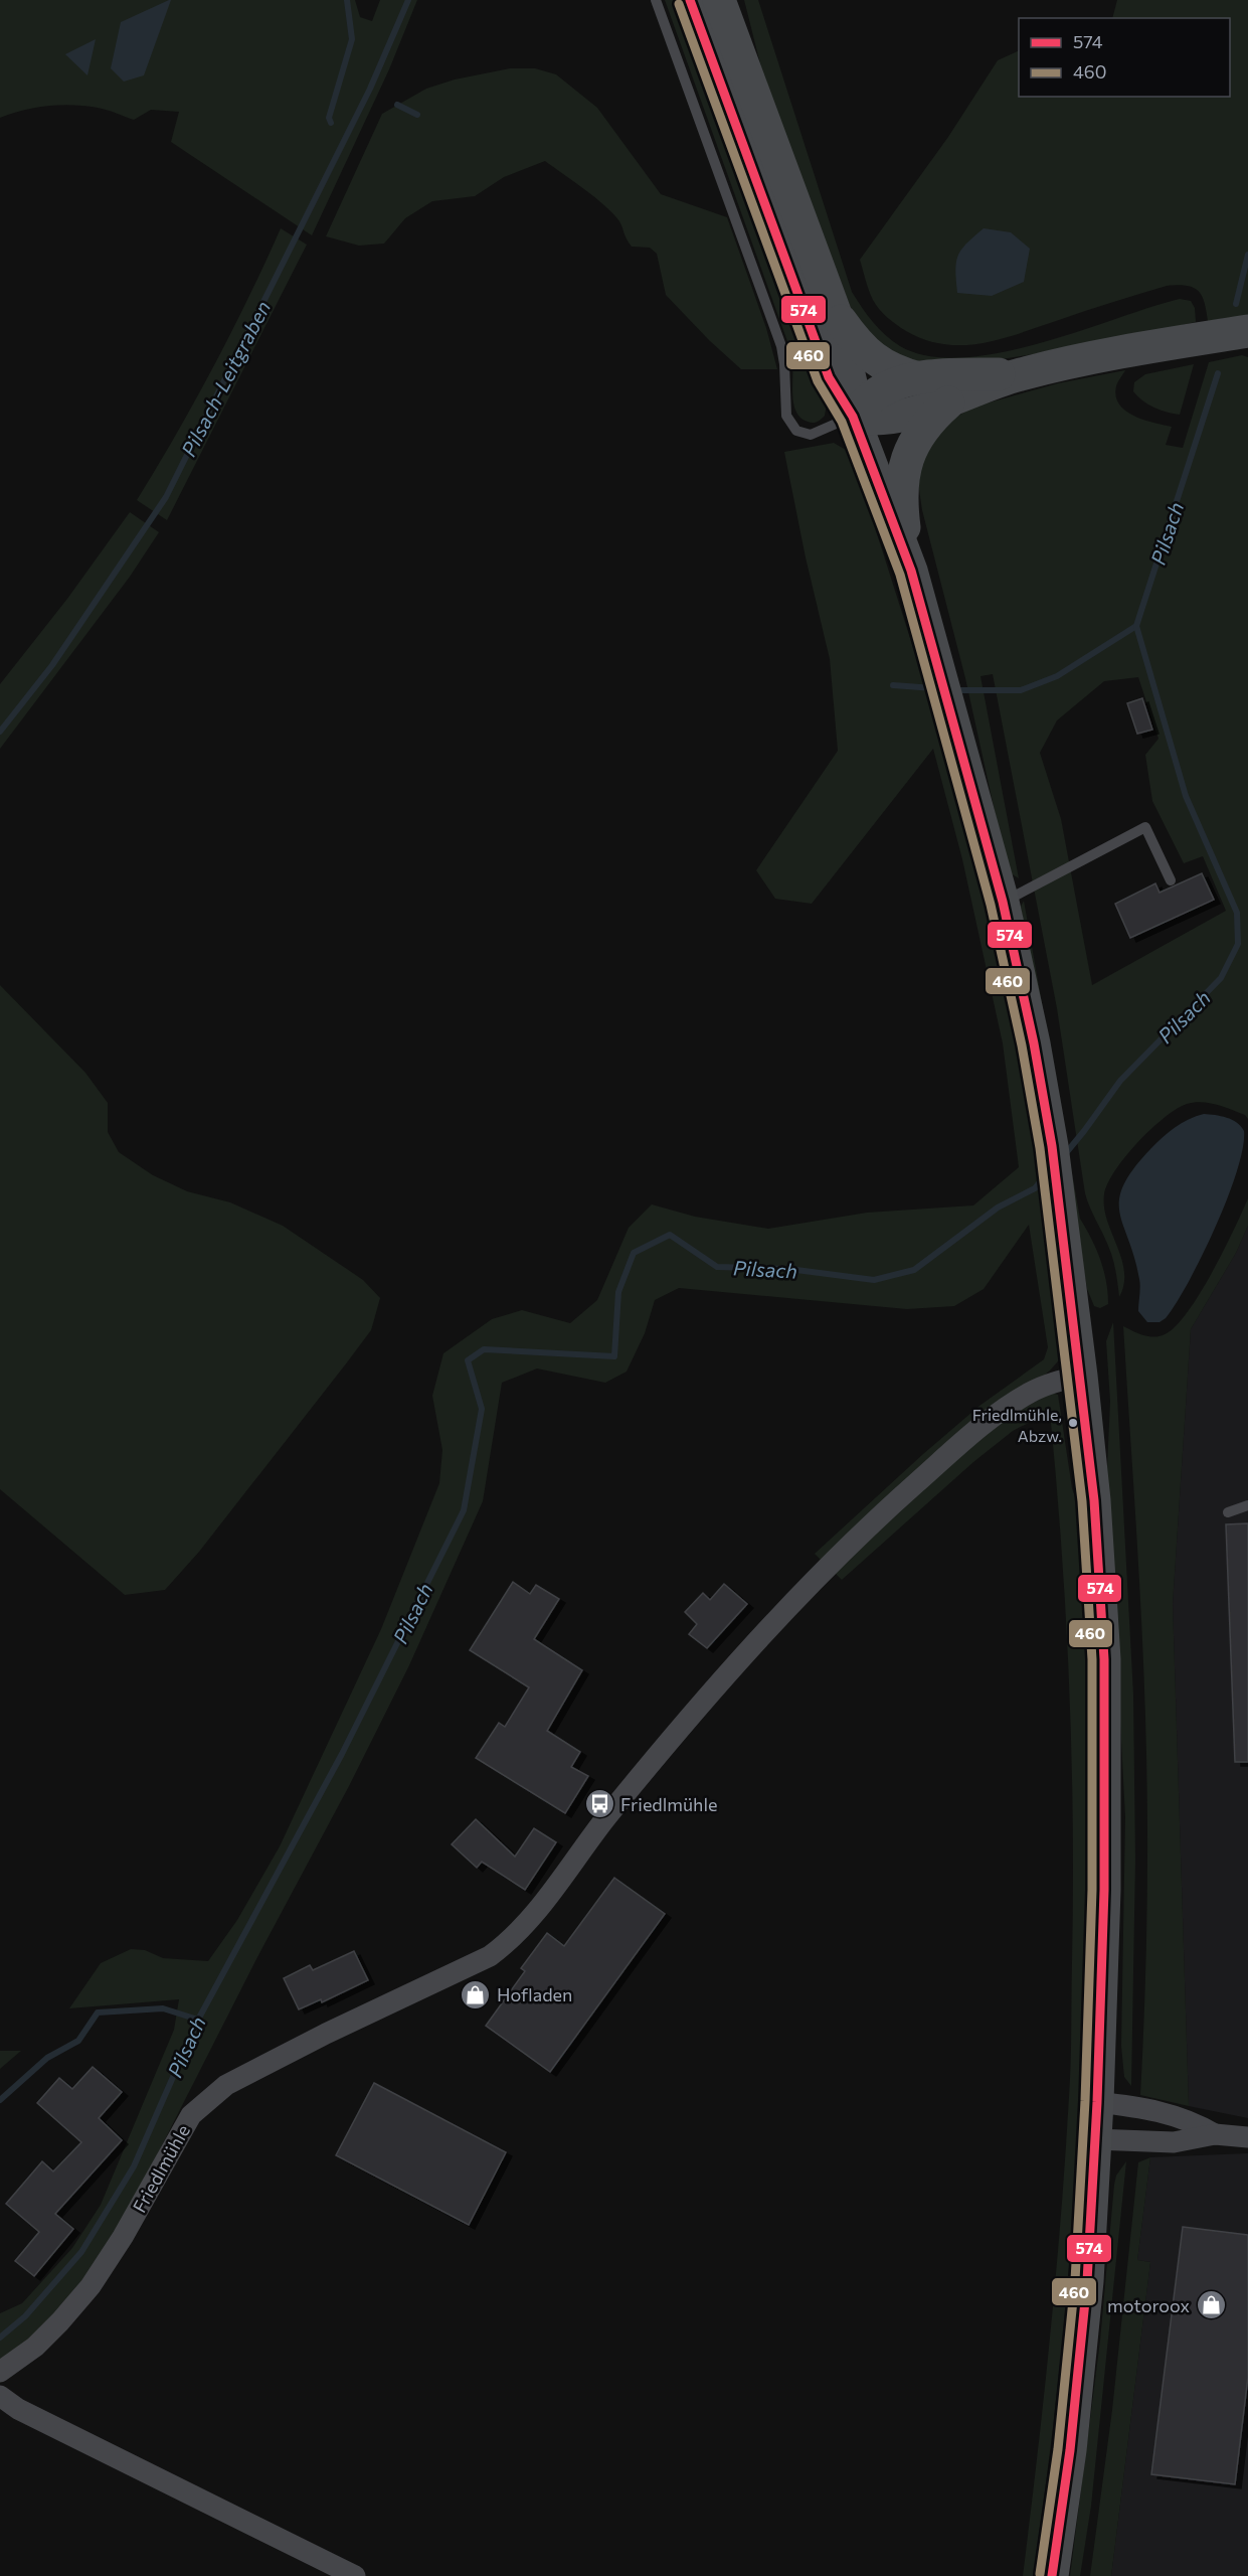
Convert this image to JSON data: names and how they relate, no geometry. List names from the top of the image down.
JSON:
{
  "streets": {
    "street": ["Friedlmühle"]
  },
  "water": ["Pilsach-Leitgraben", "Pilsach"],
  "places": {
    "other": ["Friedlmühle, Abzw."],
    "bus stop": ["Friedlmühle"],
    "shop": ["Hofladen", "motoroox"]
  },
  "lines": ["transit line 574", "transit line 460"],
  "legend": ["574", "460"]
}
